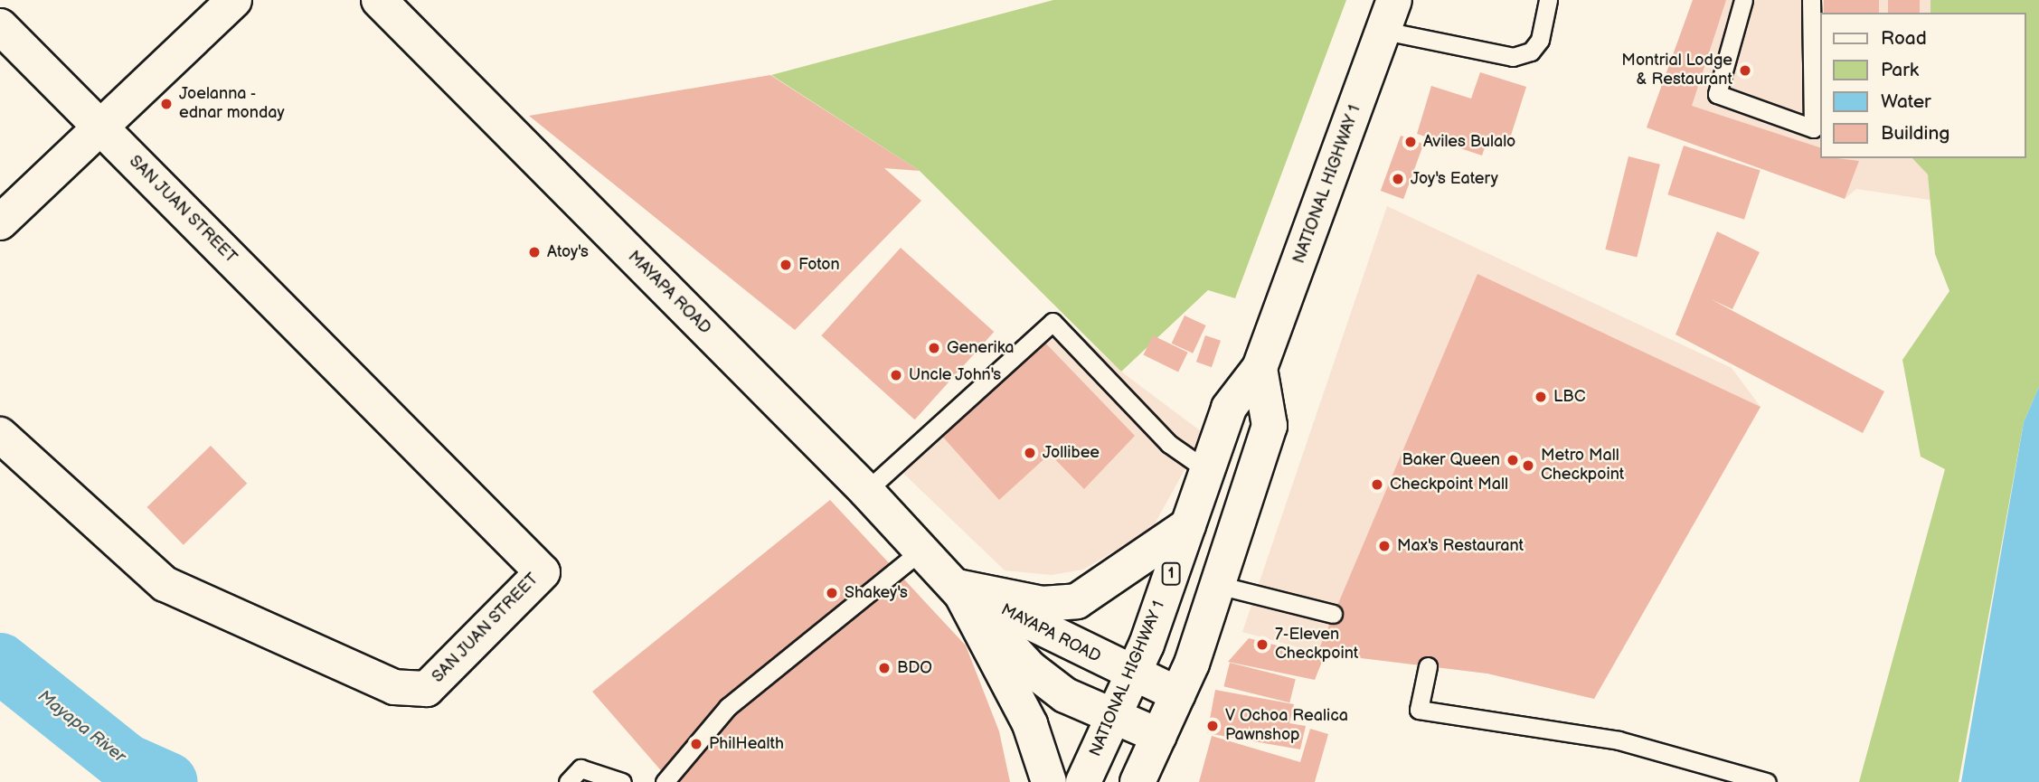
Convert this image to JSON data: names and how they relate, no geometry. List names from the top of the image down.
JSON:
{
  "streets": {
    "main road": [
      "NATIONAL HIGHWAY 1",
      "SAN JUAN STREET",
      "MAYAPA ROAD",
      "1"
    ]
  },
  "crossings": [
    ["NATIONAL HIGHWAY 1", "MAYAPA ROAD"]
  ],
  "water": ["Mayapa River"],
  "places": [
    "Montrial Lodge & Restaurant",
    "Joelanna - ednar monday",
    "Aviles Bulalo",
    "Joy's Eatery",
    "Atoy's",
    "Foton",
    "Generika",
    "Uncle John's",
    "LBC",
    "Jollibee",
    "Baker Queen",
    "Metro Mall Checkpoint",
    "Checkpoint Mall",
    "Max's Restaurant",
    "Shakey's",
    "7-Eleven Checkpoint",
    "BDO",
    "V Ochoa Realica Pawnshop",
    "PhilHealth"
  ],
  "legend": [
    "Road",
    "Park",
    "Water",
    "Building"
  ]
}
